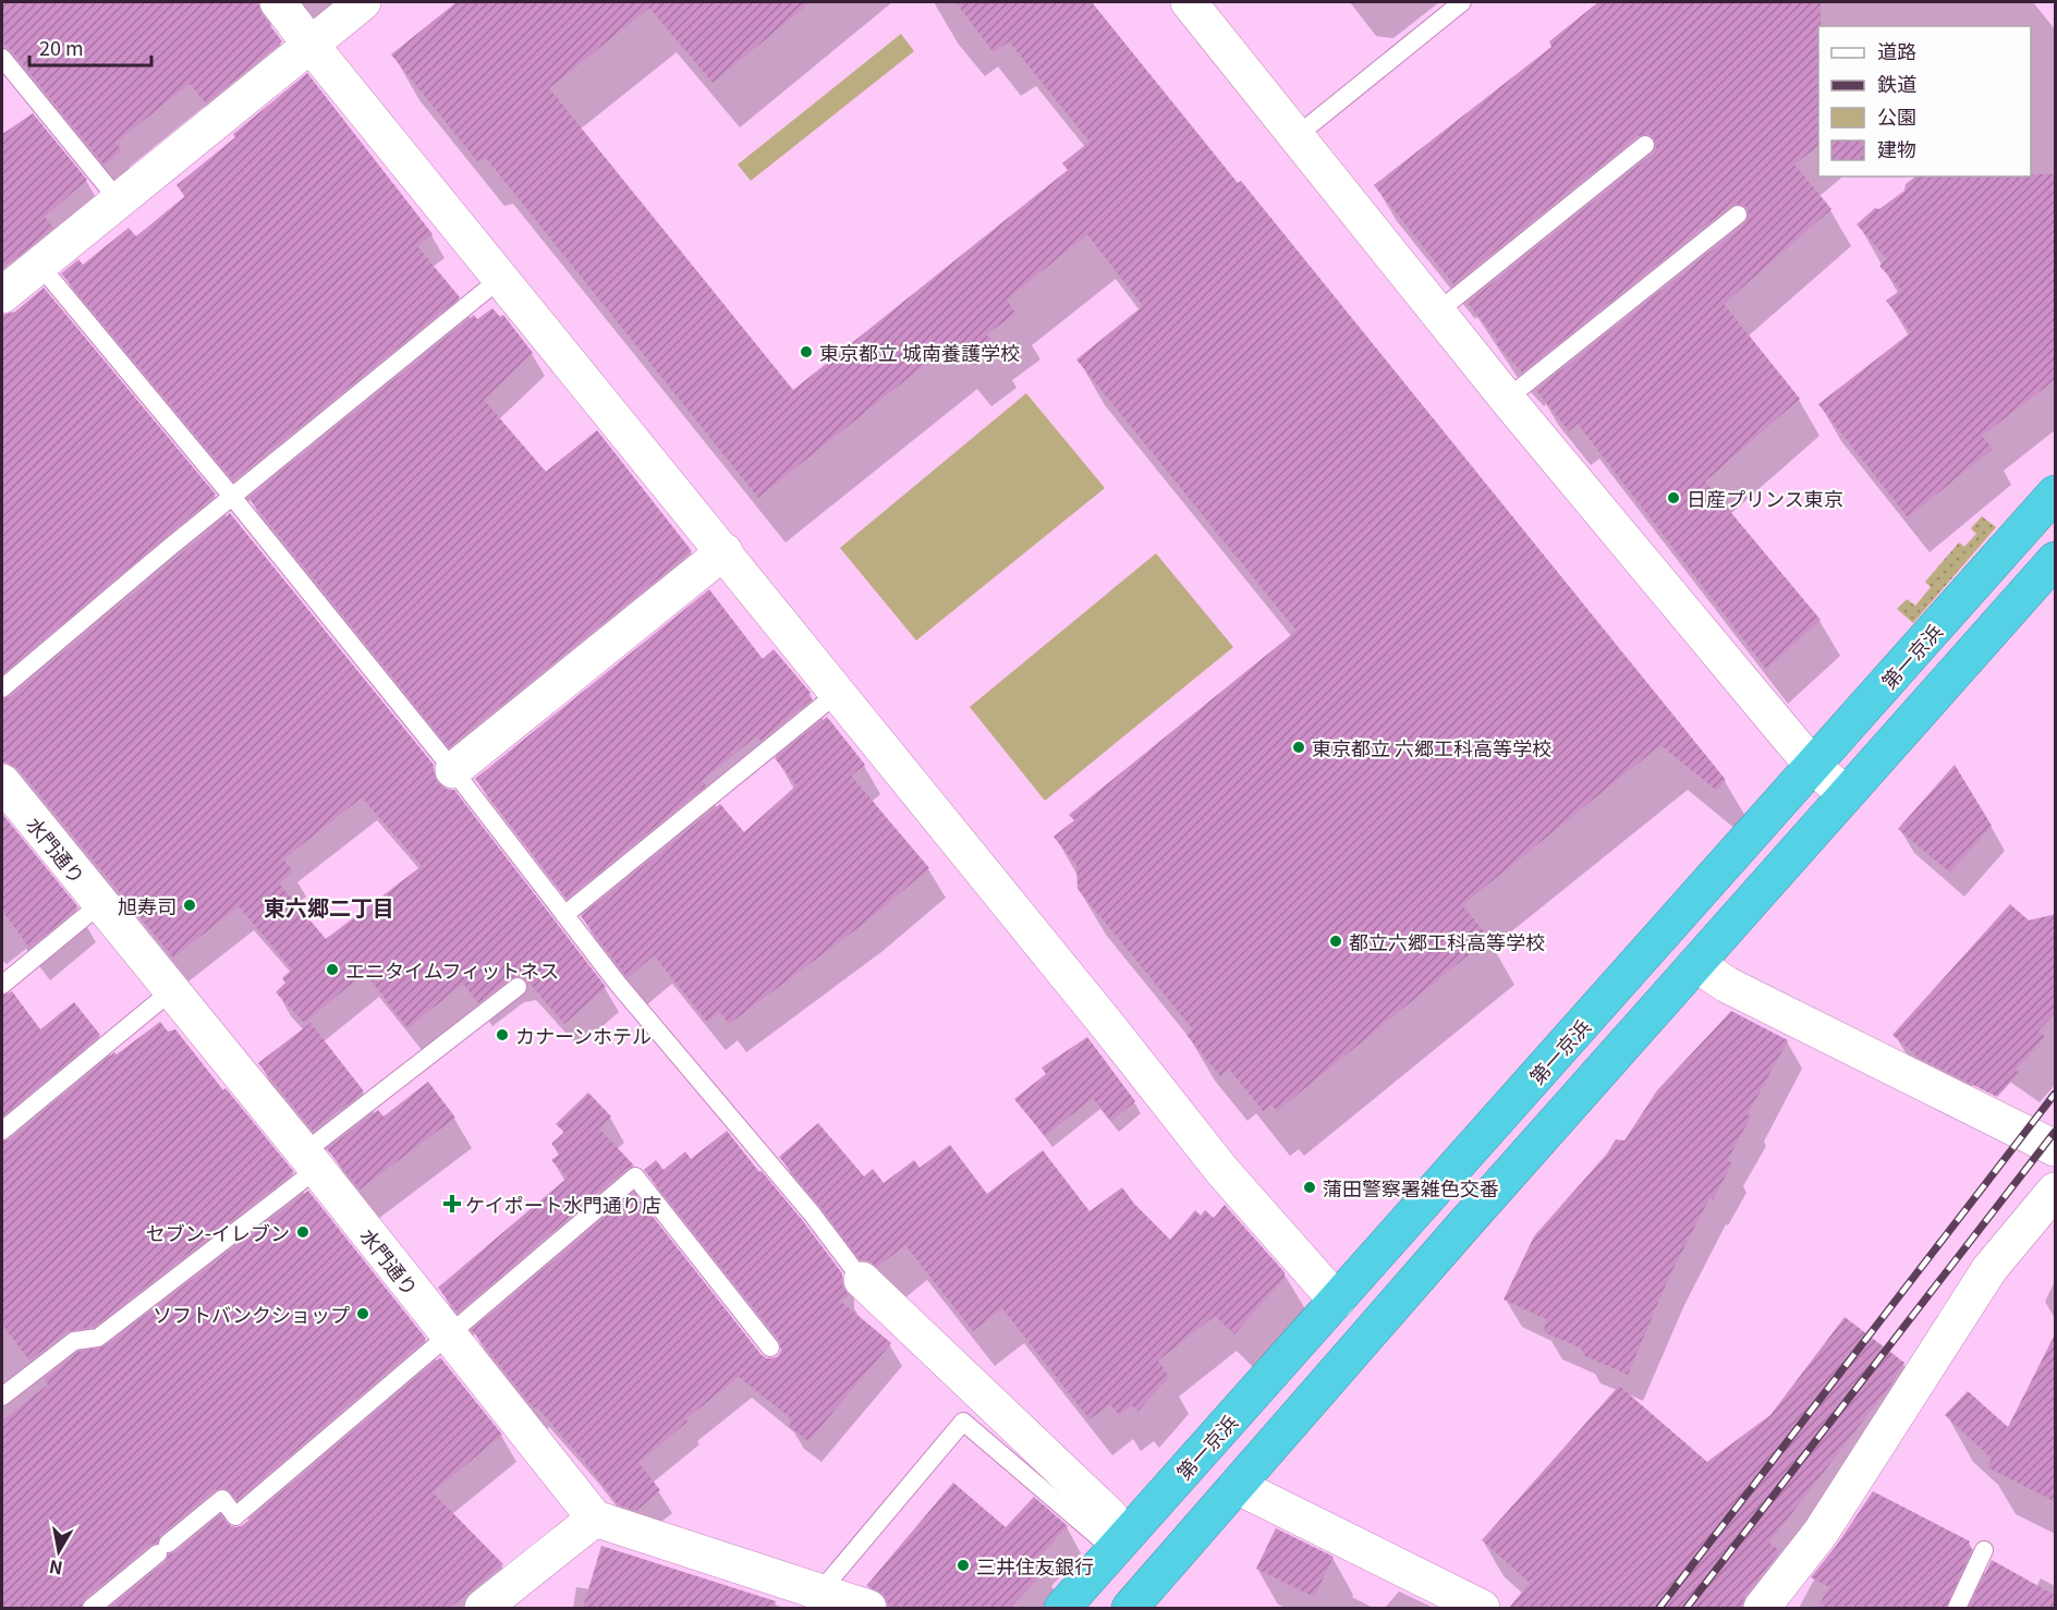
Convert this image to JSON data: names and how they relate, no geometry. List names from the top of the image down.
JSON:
{
  "streets": {
    "highway": ["第一京浜"],
    "street": ["水門通り"]
  },
  "districts": ["東六郷二丁目"],
  "places": {
    "other": [
      "東京都立 城南養護学校",
      "日産プリンス東京",
      "東京都立 六郷工科高等学校",
      "旭寿司",
      "都立六郷工科高等学校",
      "エニタイムフィットネス",
      "カナーンホテル",
      "蒲田警察署雑色交番",
      "セブン-イレブン",
      "ソフトバンクショップ",
      "三井住友銀行"
    ],
    "health": ["ケイポート水門通り店"]
  },
  "legend": [
    "道路",
    "鉄道",
    "公園",
    "建物"
  ],
  "scale_bar": "20 m",
  "north": "bottom"
}
